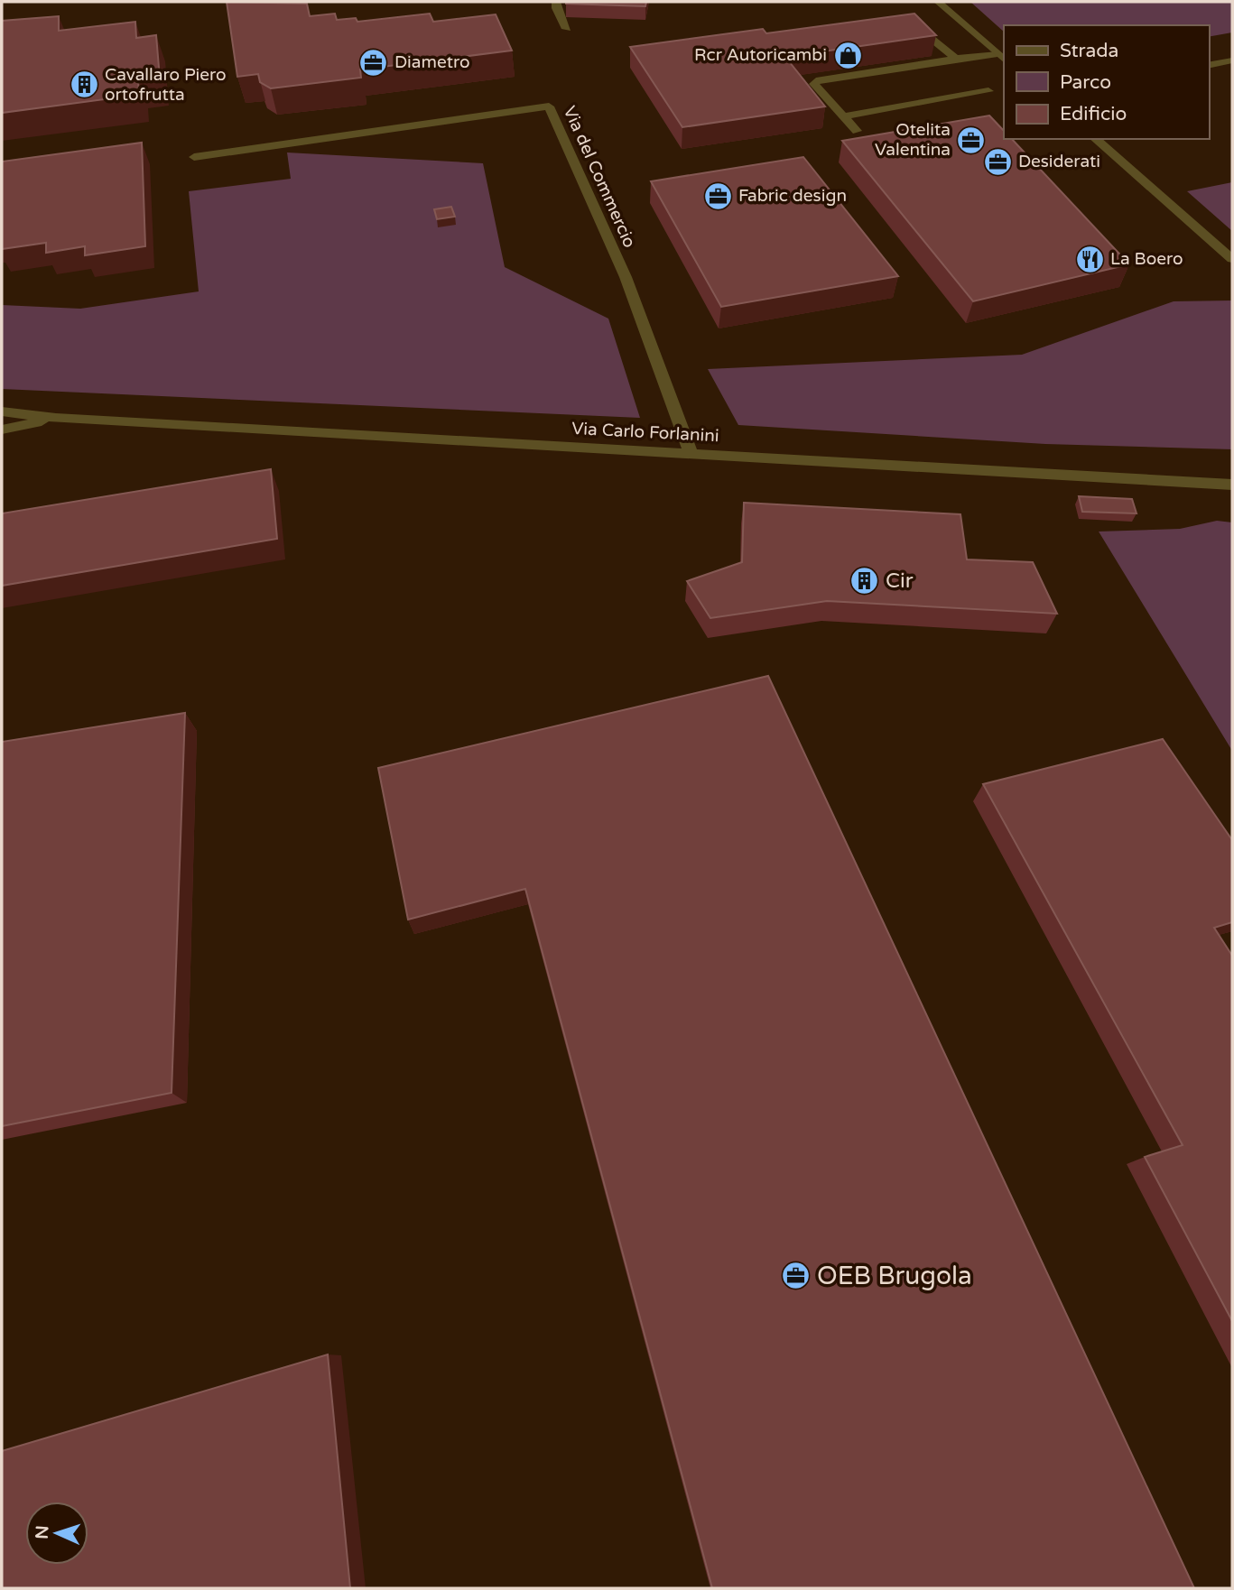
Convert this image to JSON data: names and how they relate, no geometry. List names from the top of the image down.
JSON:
{
  "streets": {
    "street": ["Via del Commercio", "Via Carlo Forlanini"]
  },
  "crossings": [
    ["Via del Commercio", "Via Carlo Forlanini"]
  ],
  "places": {
    "shop": ["Rcr Autoricambi"],
    "office": [
      "Diametro",
      "Otelita Valentina",
      "Desiderati",
      "Fabric design",
      "OEB Brugola"
    ],
    "building": ["Cavallaro Piero ortofrutta", "Cir"],
    "restaurant": ["La Boero"]
  },
  "legend": ["Strada", "Parco", "Edificio"],
  "north": "left"
}
